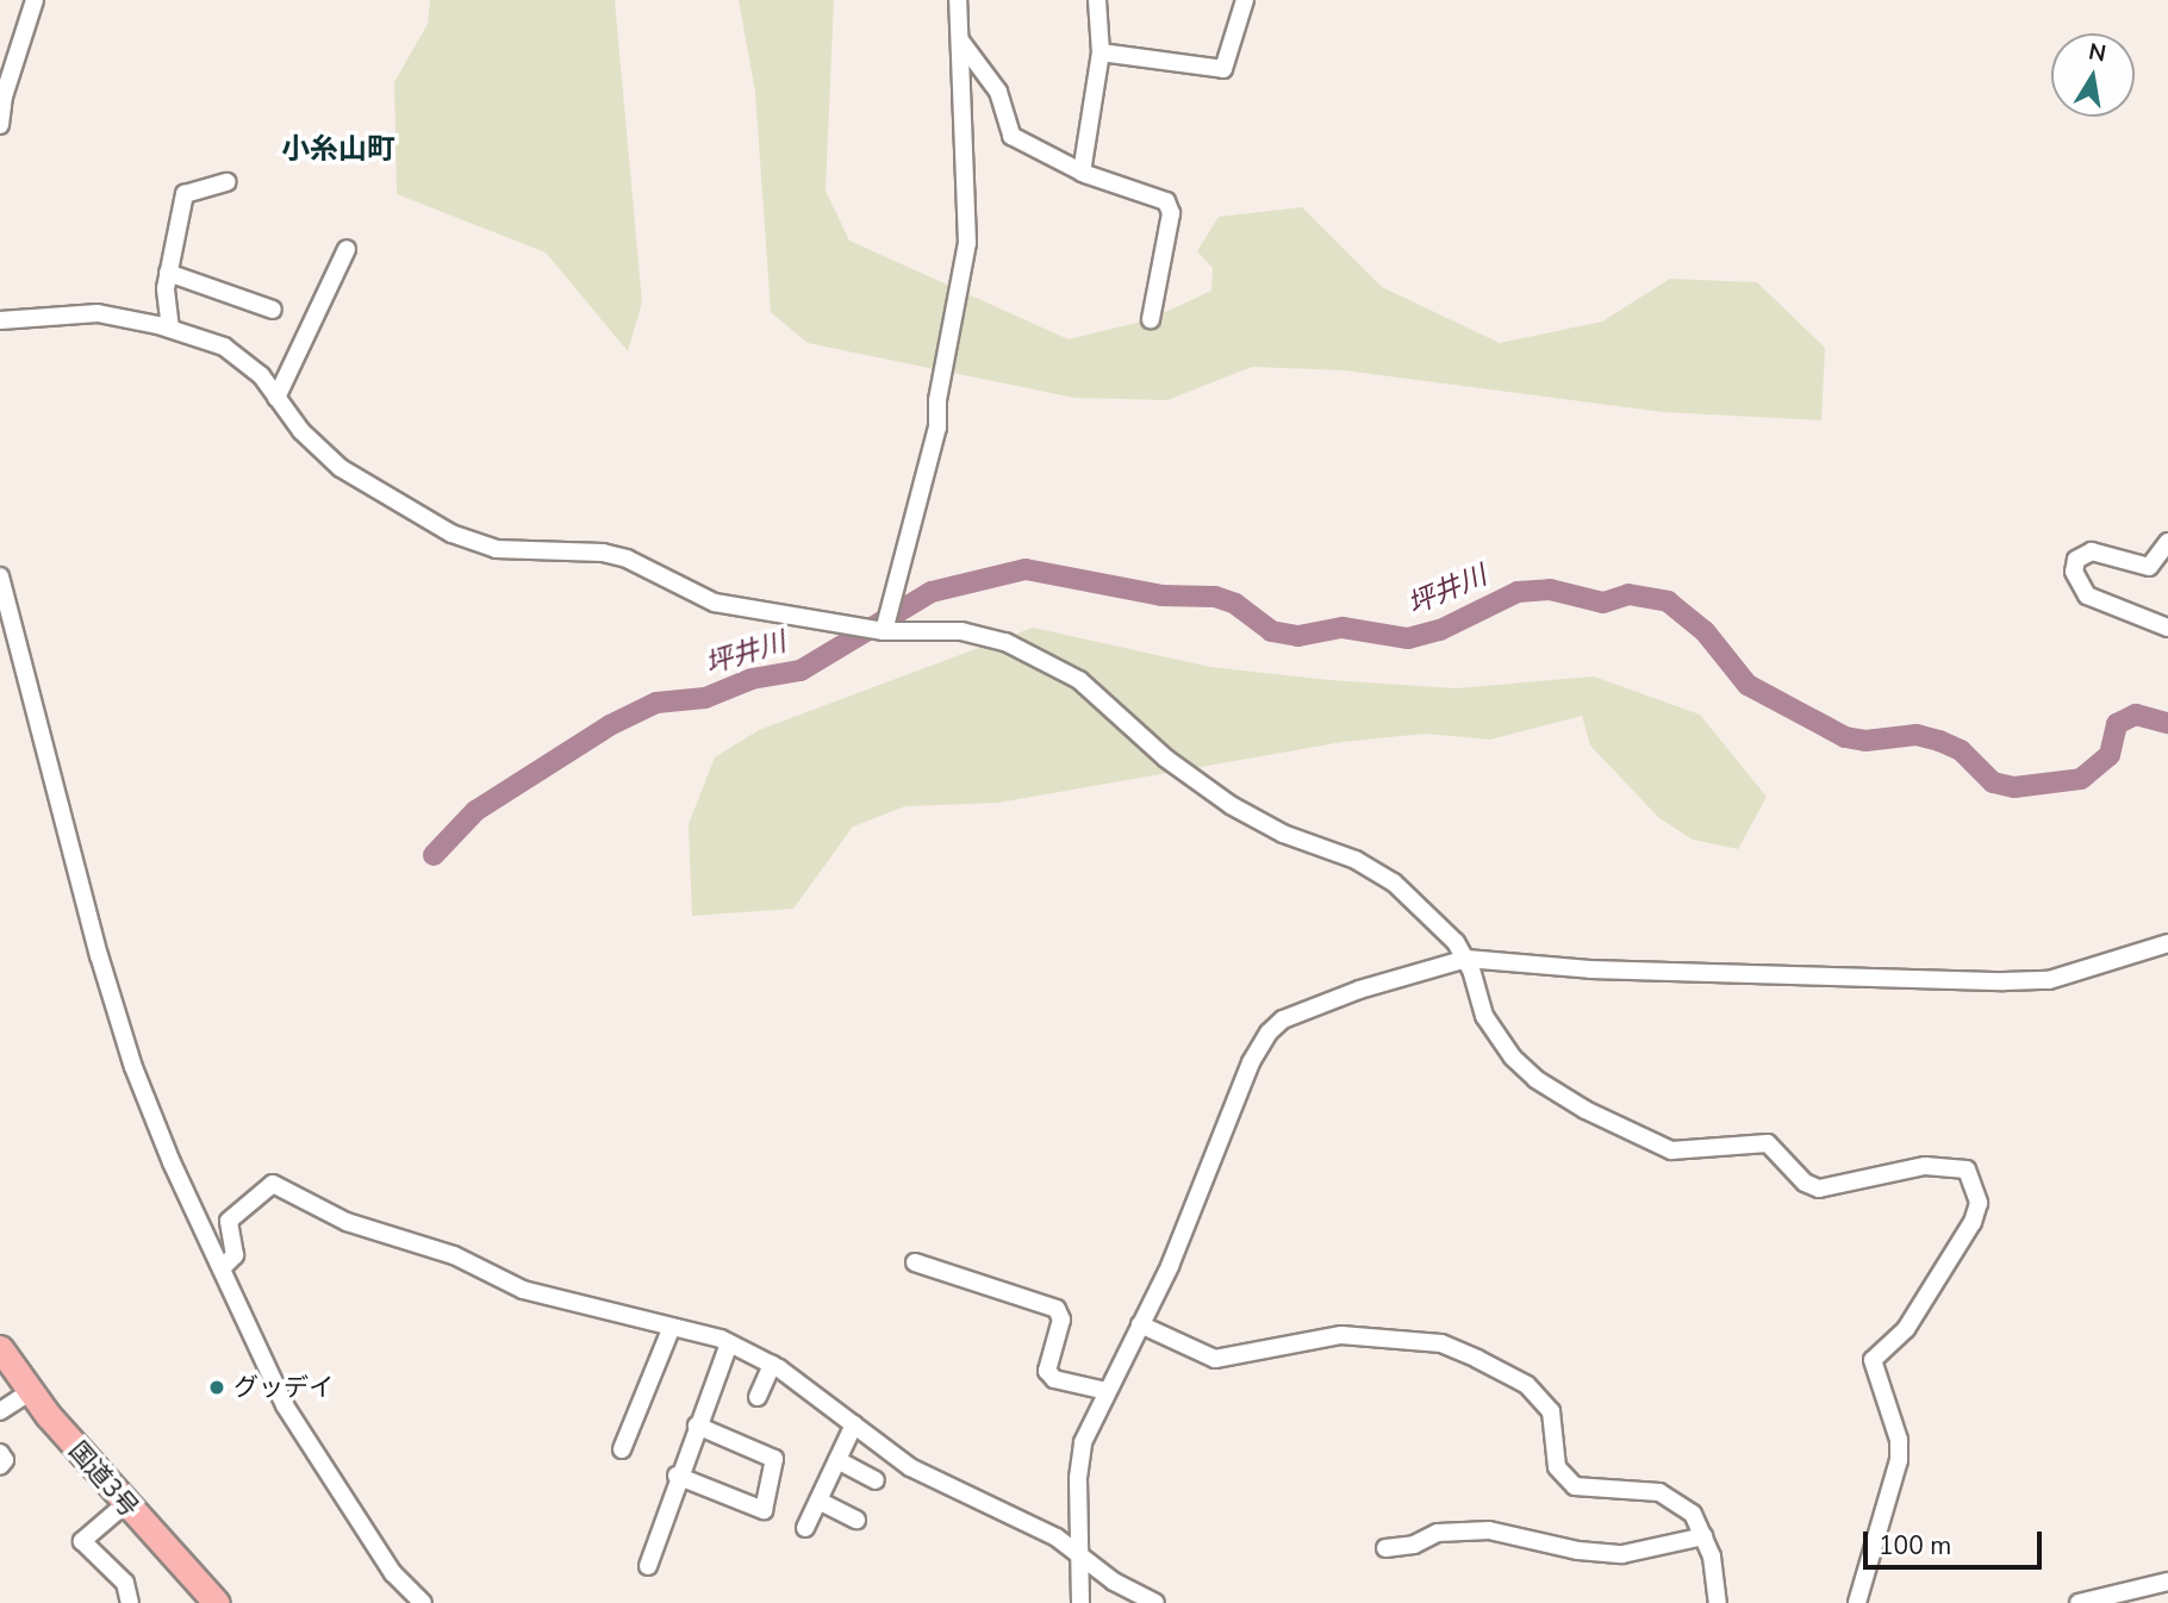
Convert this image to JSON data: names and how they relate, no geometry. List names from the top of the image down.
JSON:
{
  "streets": {
    "highway": ["国道3号"]
  },
  "districts": ["小糸山町"],
  "water": ["坪井川"],
  "places": ["グッデイ"],
  "scale_bar": "100 m",
  "north": "top"
}
